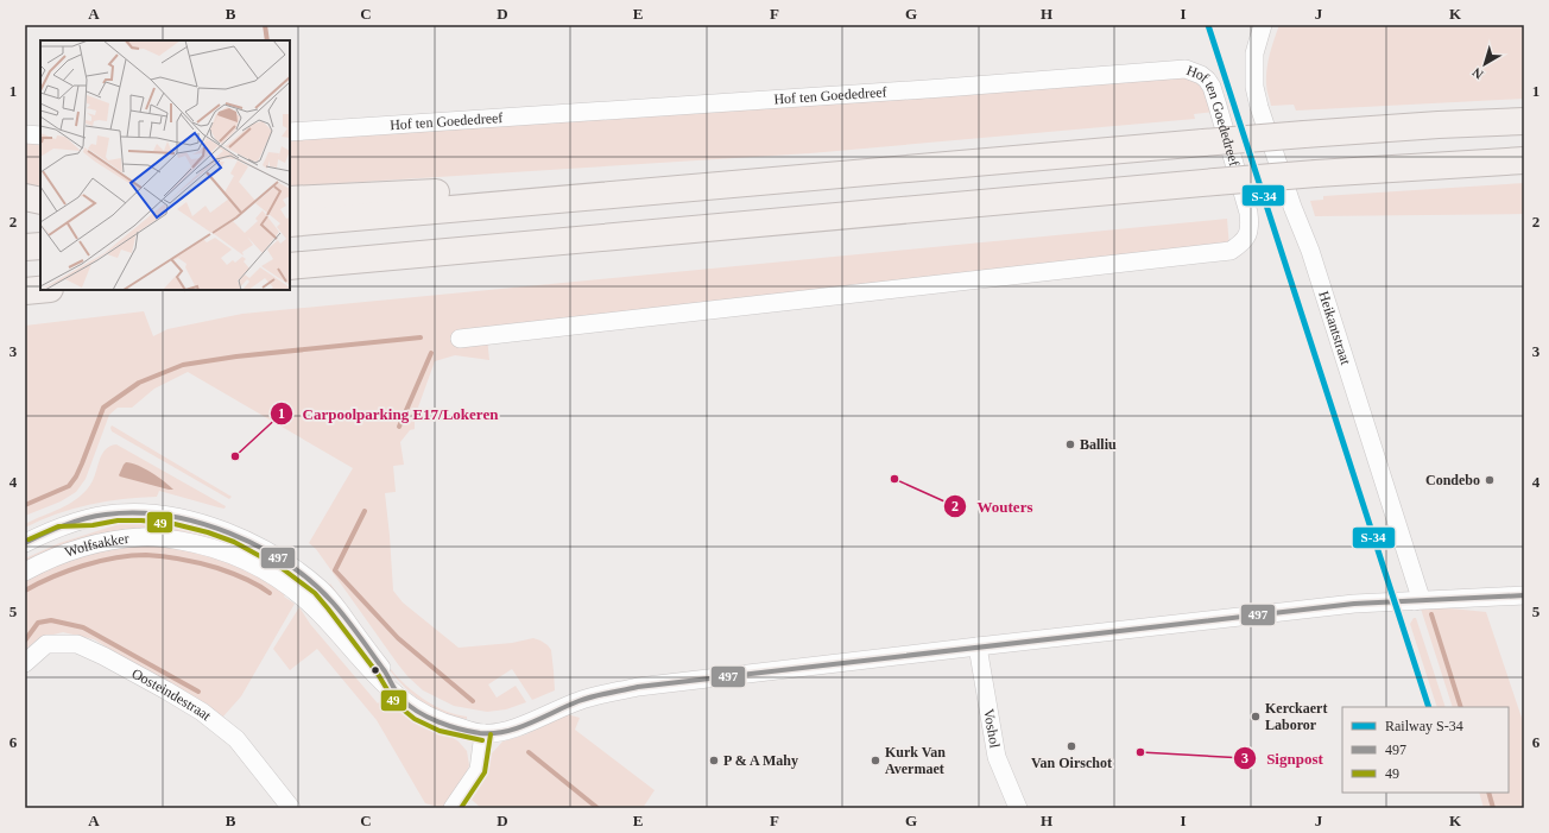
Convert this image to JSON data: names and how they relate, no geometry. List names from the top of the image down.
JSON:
{
  "streets": {
    "street": [
      "Hof ten Goededreef",
      "Heikantstraat",
      "Wolfsakker",
      "Oosteindestraat",
      "Voshol"
    ]
  },
  "crossings": [
    ["Heikantstraat", "Wolfsakker"],
    ["Wolfsakker", "Voshol"]
  ],
  "places": [
    "Balliu",
    "Carpoolparking E17/Lokeren",
    "Wouters",
    "Condebo",
    "Kerckaert Laboror",
    "Van Oirschot",
    "Signpost",
    "P & A Mahy",
    "Kurk Van Avermaet"
  ],
  "lines": ["rail line S-34", "transit line 497", "transit line 49"],
  "legend": ["Railway S-34", "497", "49"],
  "north": "bottom left",
  "grid": {
    "columns": [
      "A",
      "B",
      "C",
      "D",
      "E",
      "F",
      "G",
      "H",
      "I",
      "J",
      "K"
    ],
    "rows": [
      "1",
      "2",
      "3",
      "4",
      "5",
      "6"
    ]
  }
}
